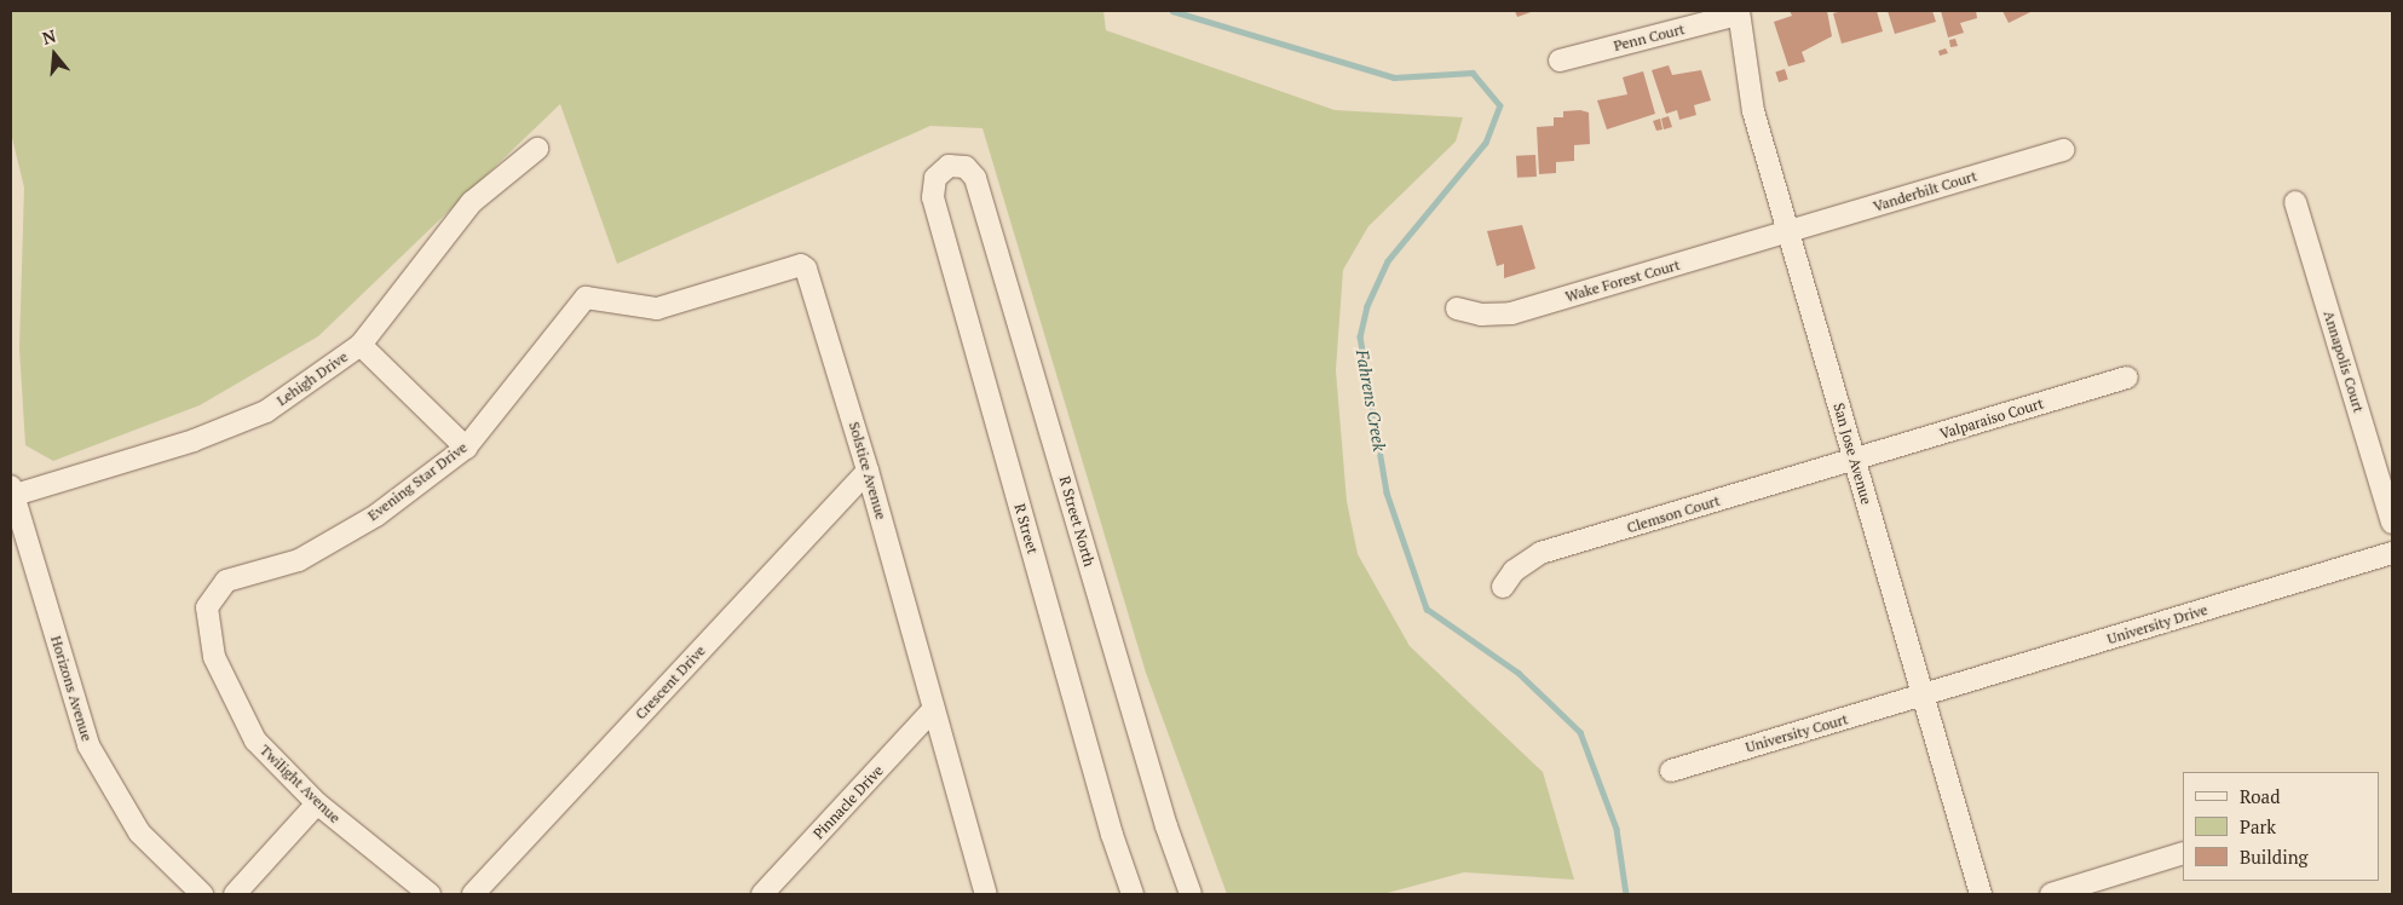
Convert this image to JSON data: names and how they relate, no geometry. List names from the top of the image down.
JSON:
{
  "streets": {
    "street": [
      "Penn Court",
      "Vanderbilt Court",
      "Wake Forest Court",
      "Annapolis Court",
      "Lehigh Drive",
      "Valparaiso Court",
      "San Jose Avenue",
      "Solstice Avenue",
      "Evening Star Drive",
      "Clemson Court",
      "R Street North",
      "R Street",
      "University Drive",
      "Crescent Drive",
      "Horizons Avenue",
      "University Court",
      "Twilight Avenue",
      "Pinnacle Drive"
    ]
  },
  "crossings": [
    ["Penn Court", "San Jose Avenue"],
    ["Vanderbilt Court", "Wake Forest Court"],
    ["Vanderbilt Court", "San Jose Avenue"],
    ["Wake Forest Court", "San Jose Avenue"],
    ["Lehigh Drive", "Horizons Avenue"],
    ["Valparaiso Court", "San Jose Avenue"],
    ["Valparaiso Court", "Clemson Court"],
    ["San Jose Avenue", "Clemson Court"],
    ["San Jose Avenue", "University Drive"],
    ["San Jose Avenue", "University Court"],
    ["Solstice Avenue", "Evening Star Drive"],
    ["Solstice Avenue", "Crescent Drive"],
    ["Solstice Avenue", "Pinnacle Drive"],
    ["Evening Star Drive", "Twilight Avenue"],
    ["R Street North", "R Street"],
    ["University Drive", "University Court"]
  ],
  "water": ["Fahrens Creek"],
  "legend": ["Road", "Park", "Building"],
  "north": "top"
}
